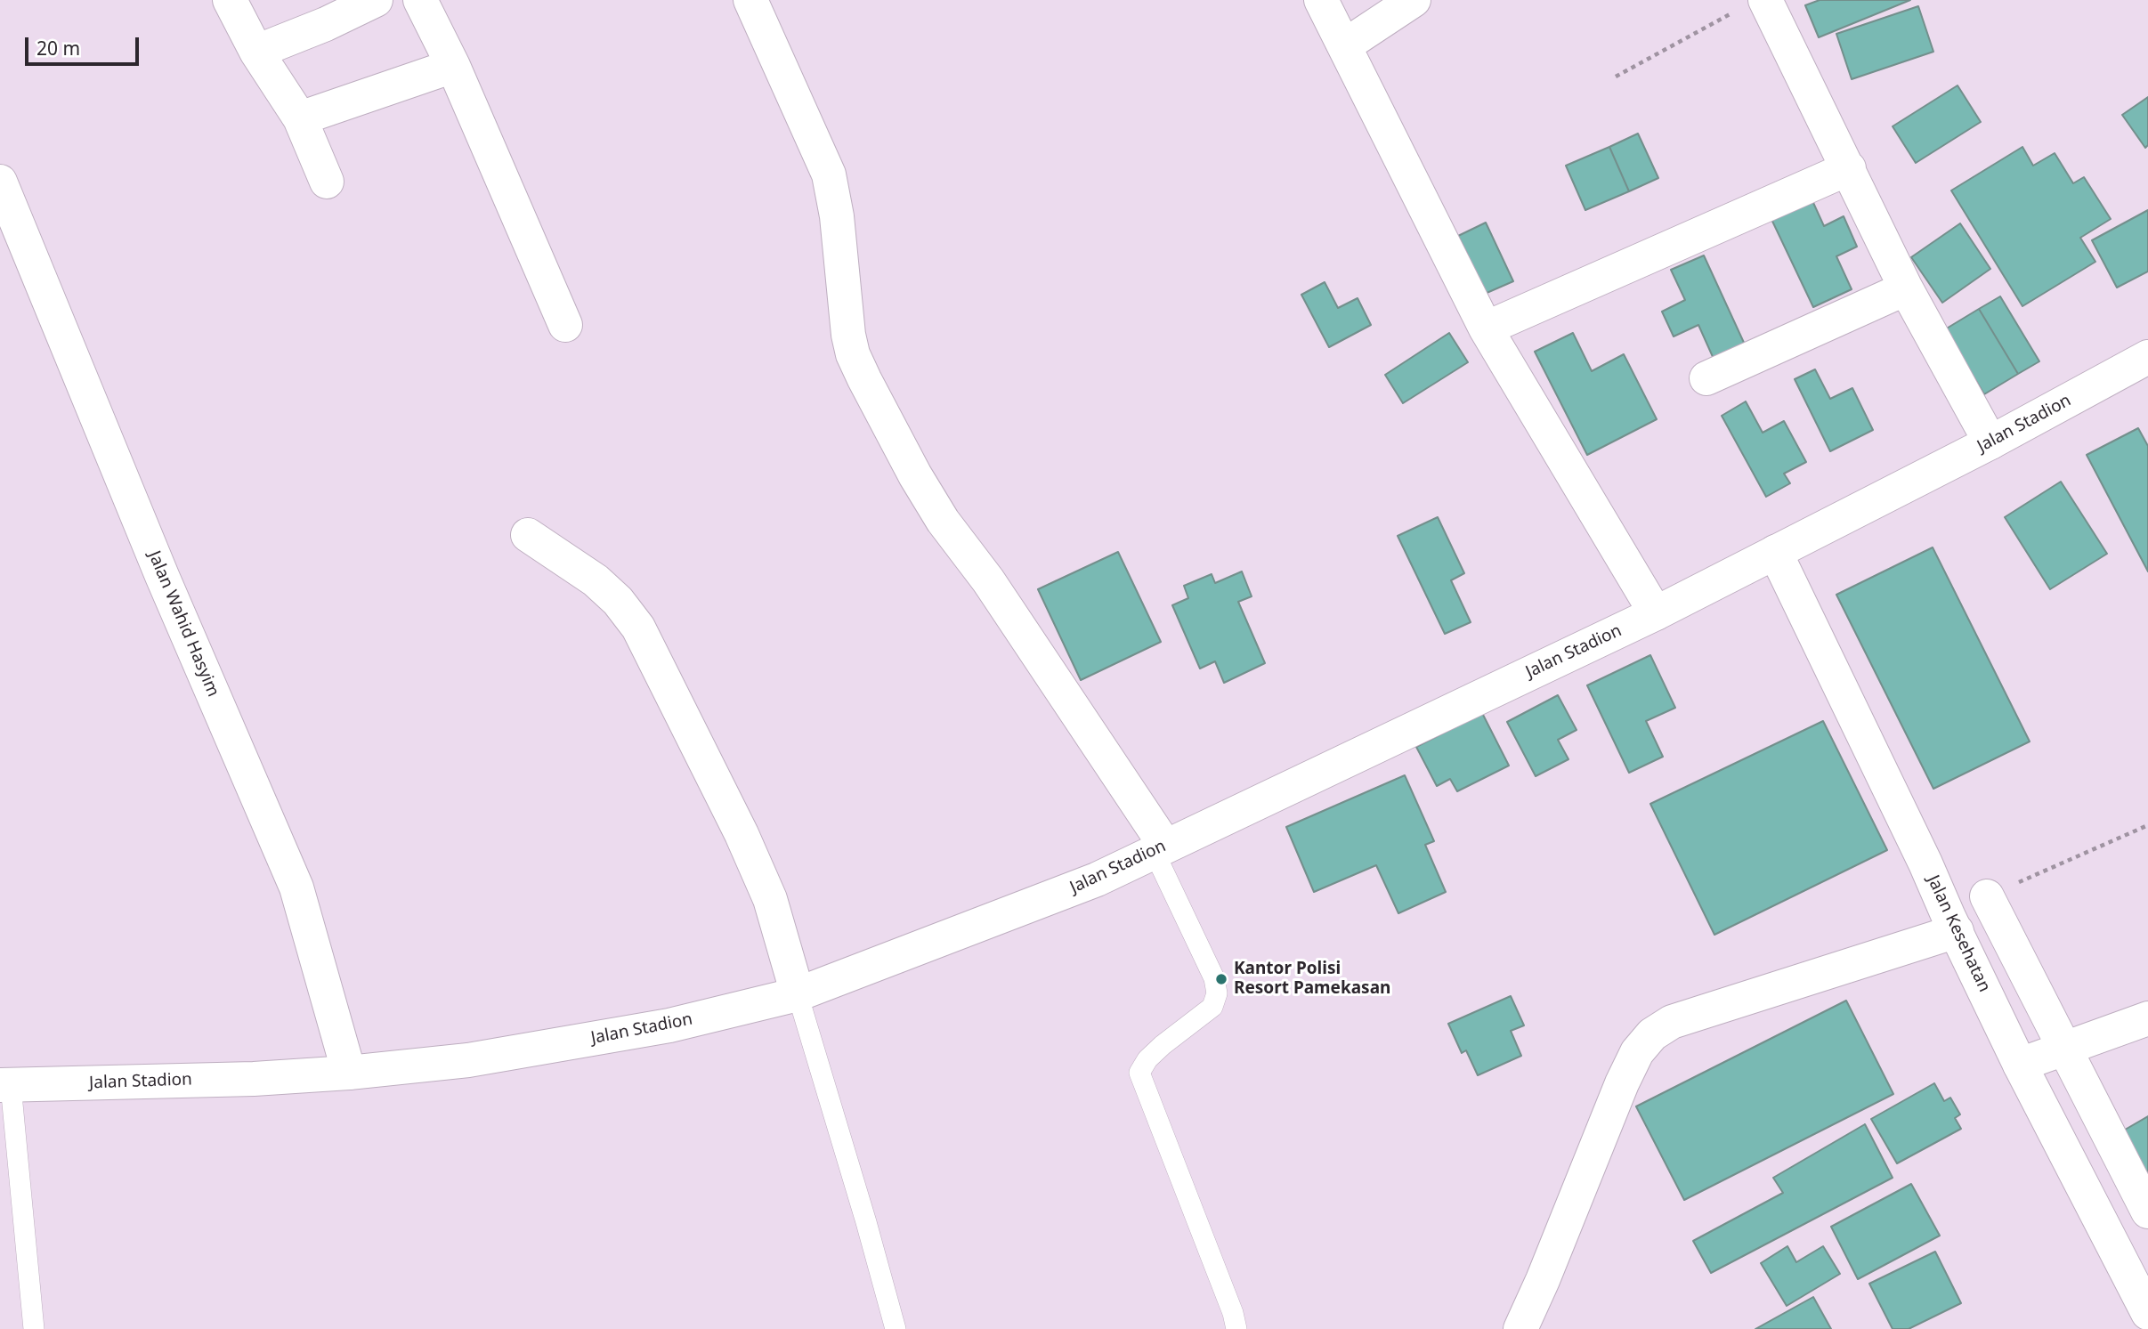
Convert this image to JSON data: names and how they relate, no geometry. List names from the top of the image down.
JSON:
{
  "streets": {
    "street": ["Jalan Stadion", "Jalan Wahid Hasyim", "Jalan Kesehatan"]
  },
  "crossings": [
    ["Jalan Stadion", "Jalan Wahid Hasyim"],
    ["Jalan Stadion", "Jalan Kesehatan"]
  ],
  "places": ["Kantor Polisi Resort Pamekasan"],
  "scale_bar": "20 m"
}
